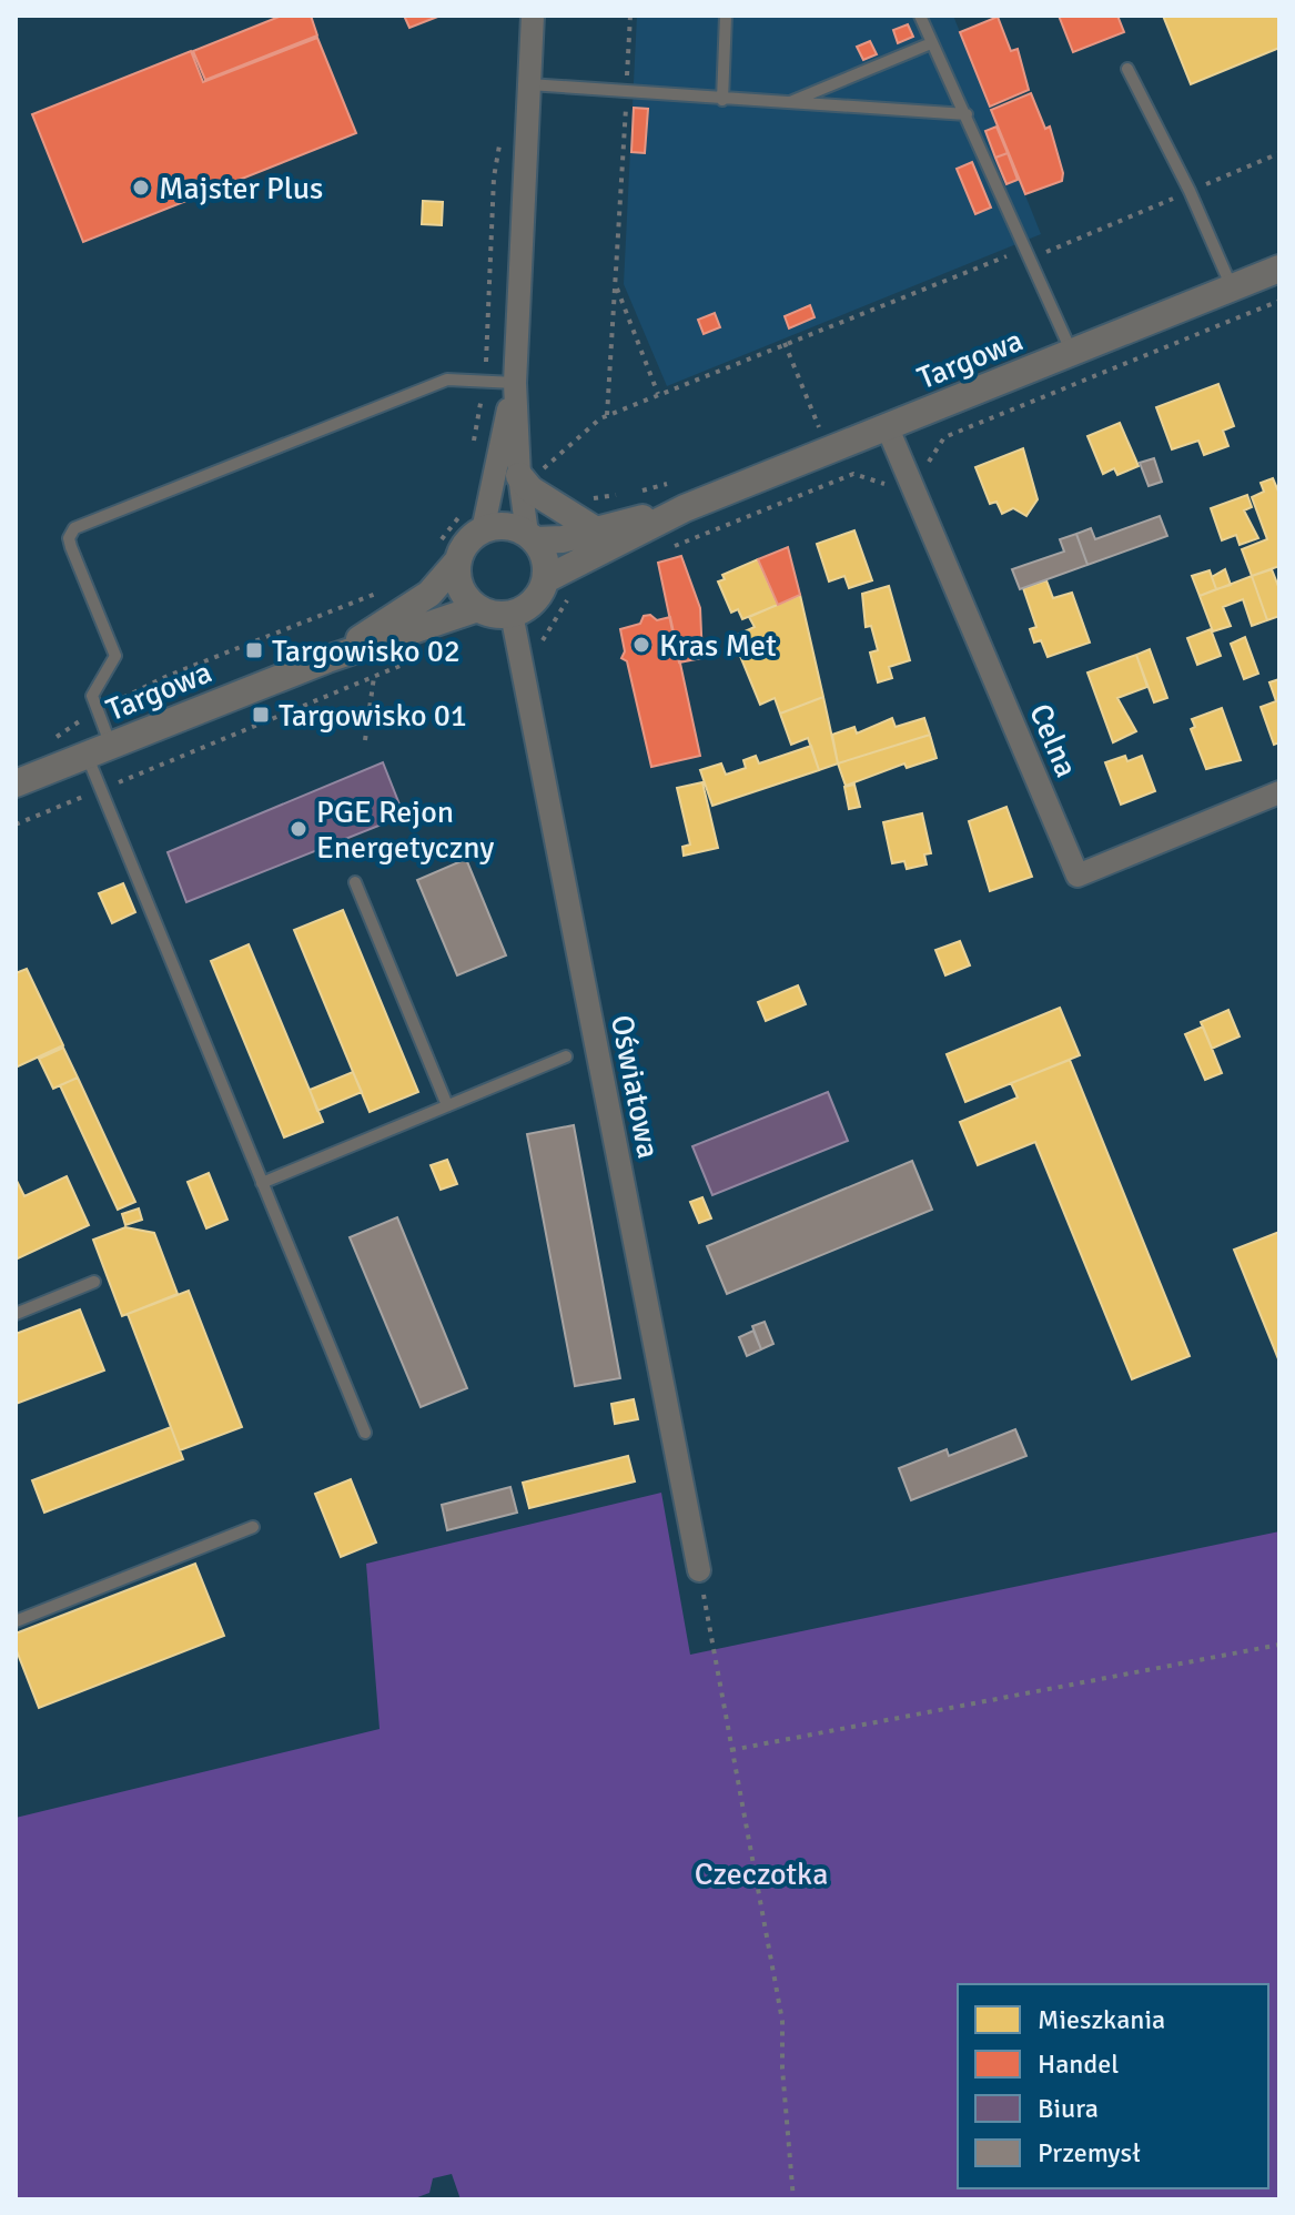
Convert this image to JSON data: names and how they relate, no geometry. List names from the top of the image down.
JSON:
{
  "streets": {
    "street": ["Targowa", "Celna", "Oświatowa"]
  },
  "crossings": [
    ["Targowa", "Celna"],
    ["Targowa", "Oświatowa"]
  ],
  "parks": ["Czeczotka"],
  "places": {
    "other": ["Majster Plus", "Kras Met", "PGE Rejon Energetyczny"],
    "transit": ["Targowisko 02", "Targowisko 01"]
  },
  "legend": [
    "Mieszkania",
    "Handel",
    "Biura",
    "Przemysł"
  ]
}
